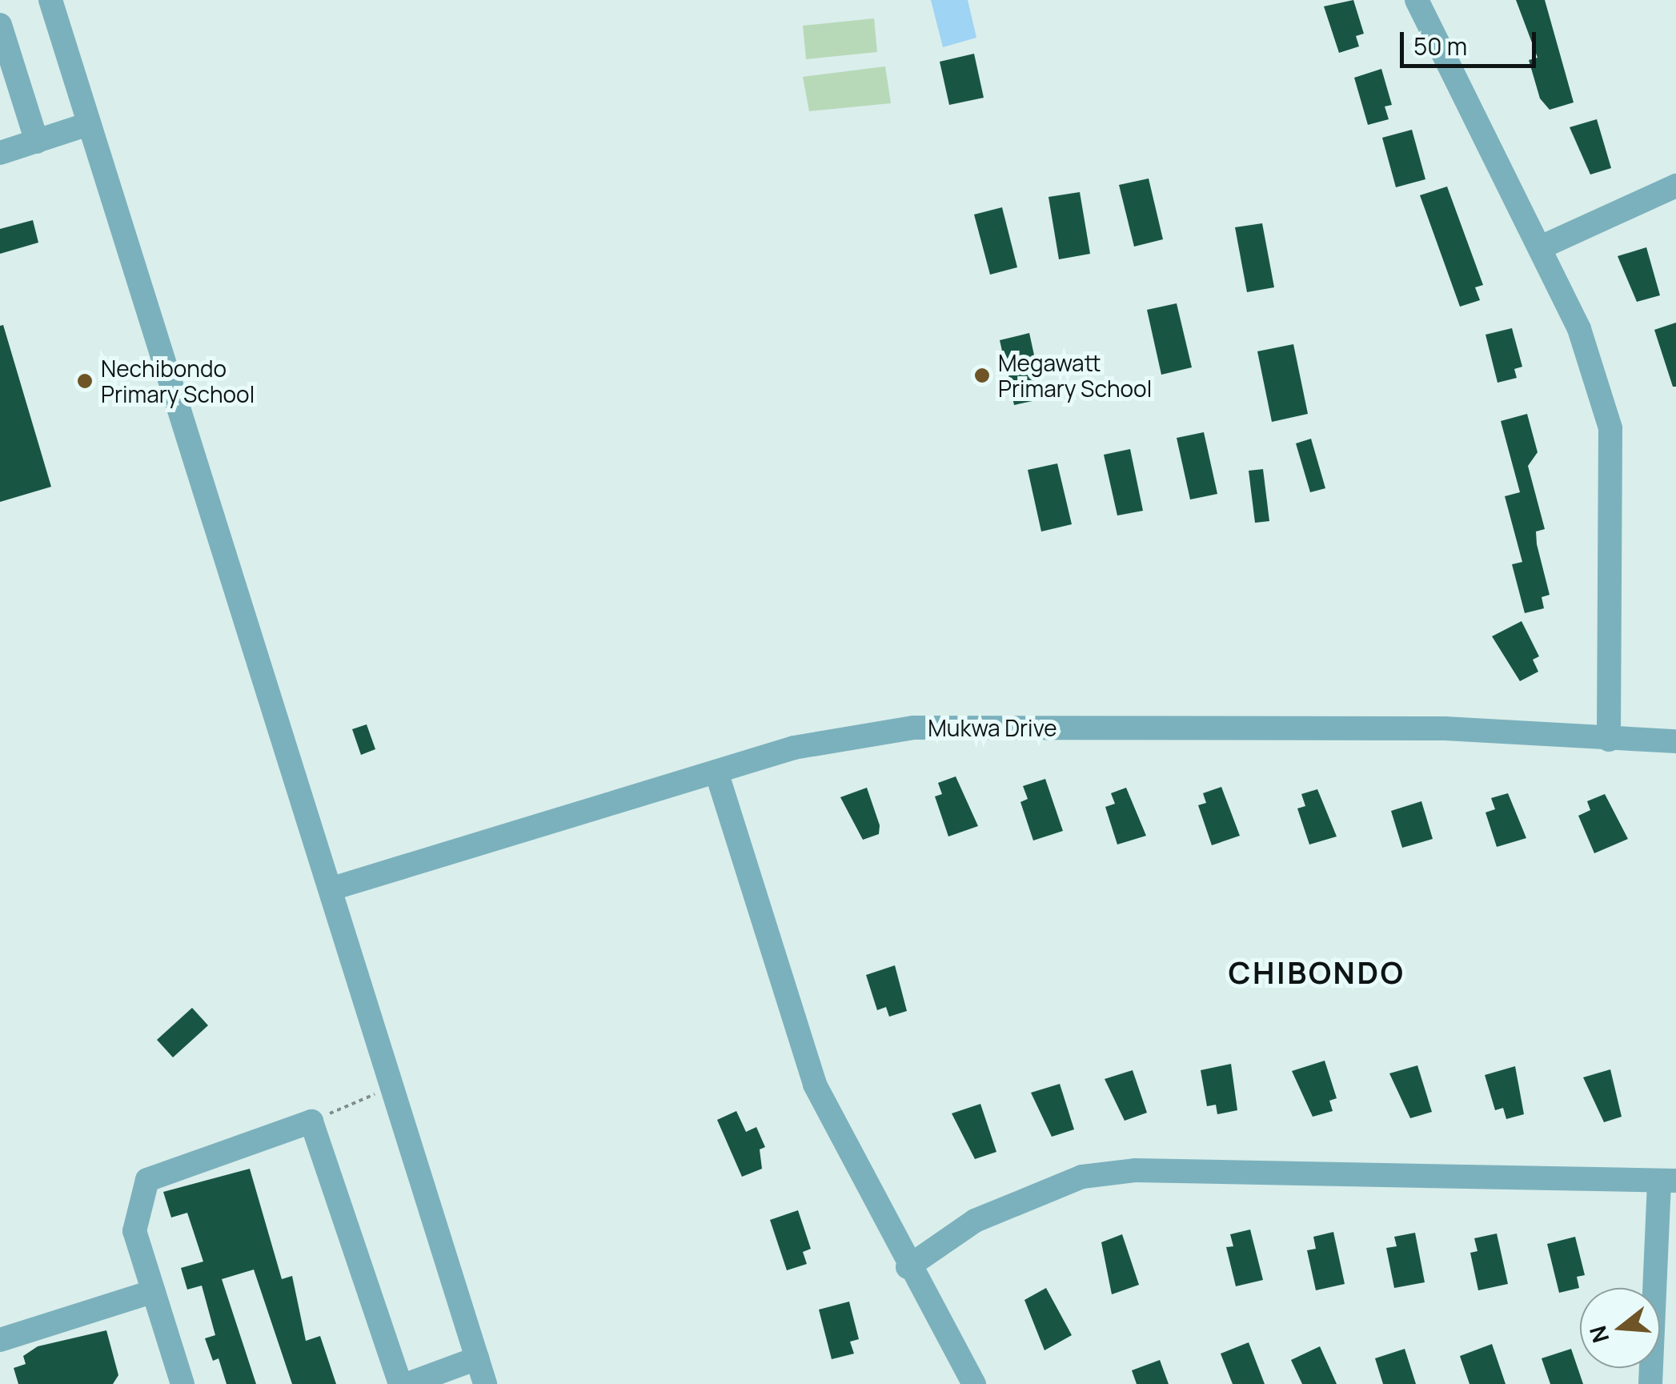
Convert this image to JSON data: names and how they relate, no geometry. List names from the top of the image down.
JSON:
{
  "streets": {
    "street": ["Mukwa Drive"]
  },
  "districts": ["CHIBONDO"],
  "places": ["Megawatt Primary School", "Nechibondo Primary School"],
  "scale_bar": "50 m",
  "north": "left"
}
